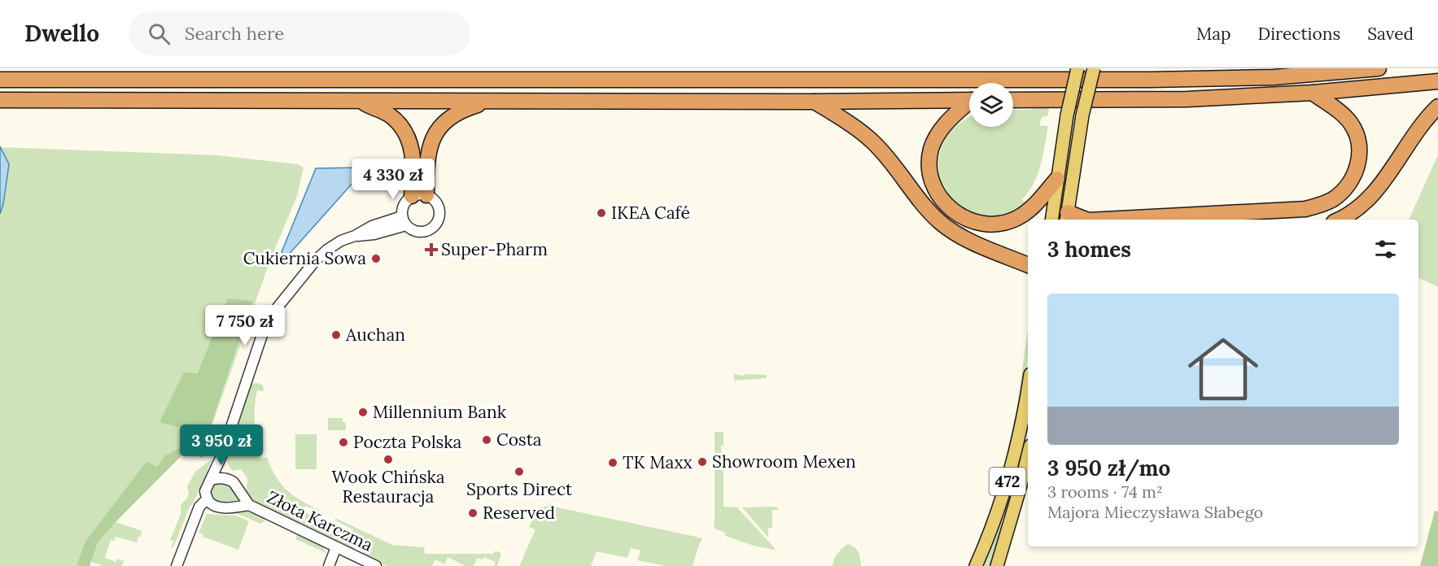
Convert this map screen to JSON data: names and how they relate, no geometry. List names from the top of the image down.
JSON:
{
  "streets": {
    "main road": ["472"],
    "street": ["Złota Karczma"]
  },
  "places": {
    "other": [
      "IKEA Café",
      "Cukiernia Sowa",
      "Auchan",
      "Millennium Bank",
      "Costa",
      "Poczta Polska",
      "Wook Chińska Restauracja",
      "Showroom Mexen",
      "TK Maxx",
      "Sports Direct",
      "Reserved"
    ],
    "health": ["Super-Pharm"]
  },
  "page": {
    "header": "Dwello",
    "search": "Search here",
    "nav": ["Map", "Directions", "Saved"],
    "price": ["4 330 zł", "7 750 zł", "3 950 zł"],
    "heading": "3 homes",
    "list": [
      {
        "name": "3 950 zł/mo",
        "note": "3 rooms · 74 m² · Majora Mieczysława Słabego"
      }
    ]
  }
}
